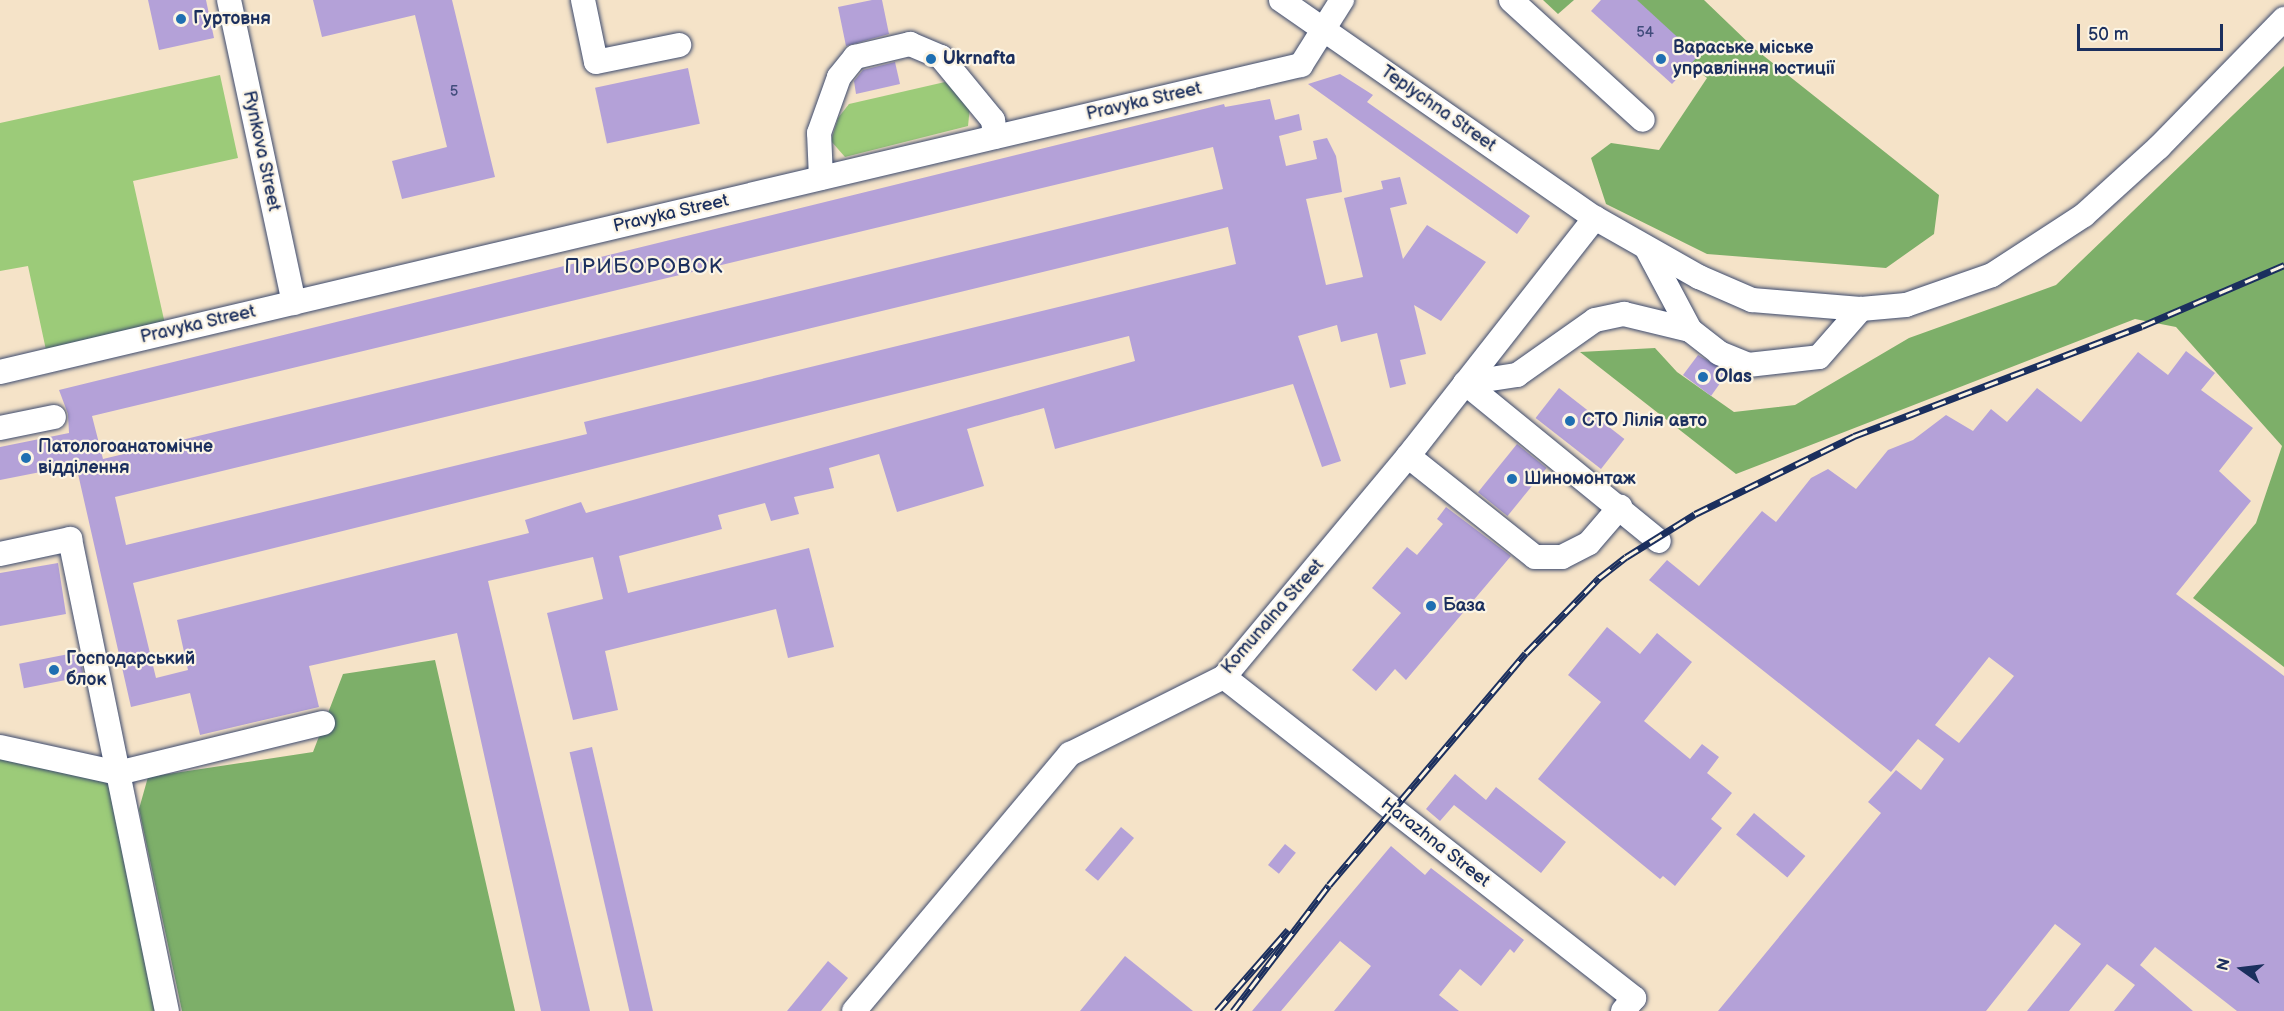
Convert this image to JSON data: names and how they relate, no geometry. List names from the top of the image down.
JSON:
{
  "streets": {
    "street": [
      "Pravyka Street",
      "Teplychna Street",
      "Rynkova Street",
      "Komunalna Street",
      "Harazhna Street"
    ]
  },
  "crossings": [
    ["Pravyka Street", "Teplychna Street"],
    ["Pravyka Street", "Rynkova Street"],
    ["Teplychna Street", "Komunalna Street"],
    ["Komunalna Street", "Harazhna Street"]
  ],
  "districts": ["ПРИБОРОВОК"],
  "places": [
    "Гуртовня",
    "Ukrnafta",
    "Вараське міське управління юстиції",
    "Olas",
    "СТО Лілія авто",
    "Патологоанатомічне відділення",
    "Шиномонтаж",
    "База",
    "Господарський блок"
  ],
  "house_numbers": ["54", "5"],
  "scale_bar": "50 m",
  "north": "left"
}
